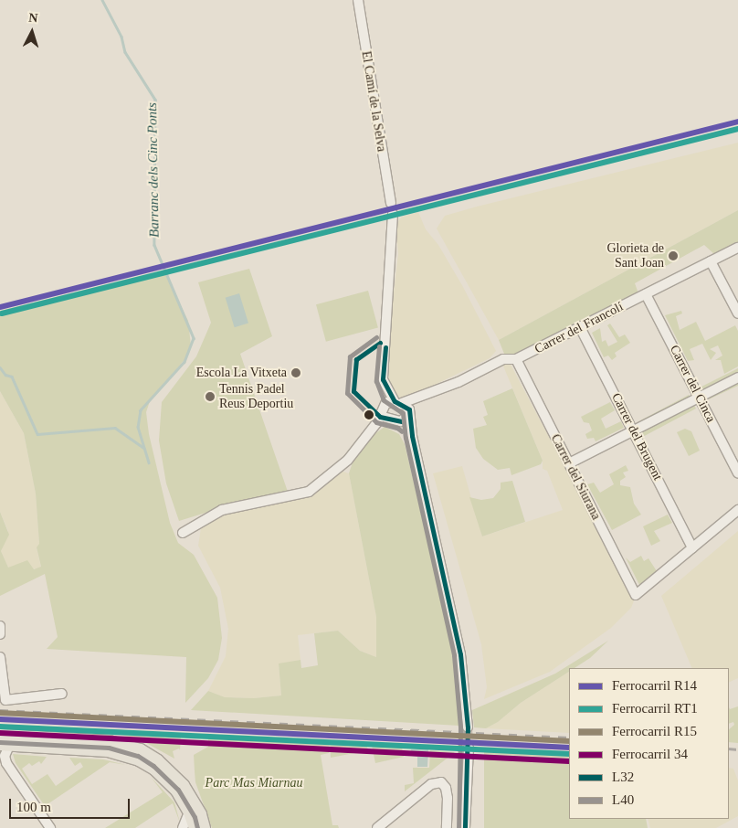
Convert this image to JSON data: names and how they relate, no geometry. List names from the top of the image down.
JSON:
{
  "streets": {
    "street": [
      "El Camí de la Selva",
      "Carrer del Francolí",
      "Carrer del Cinca",
      "Carrer del Brugent",
      "Carrer del Siurana"
    ]
  },
  "crossings": [
    ["Carrer del Francolí", "Carrer del Cinca"],
    ["Carrer del Francolí", "Carrer del Brugent"],
    ["Carrer del Francolí", "Carrer del Siurana"],
    ["Carrer del Brugent", "Carrer del Siurana"]
  ],
  "water": ["Barranc dels Cinc Ponts"],
  "parks": ["Parc Mas Miarnau"],
  "places": ["Glorieta de Sant Joan", "Escola La Vitxeta", "Tennis Padel Reus Deportiu"],
  "lines": [
    "rail line R14",
    "rail line RT1",
    "transit line L40",
    "transit line L32",
    "rail line R15",
    "rail line 34"
  ],
  "legend": [
    "Ferrocarril R14",
    "Ferrocarril RT1",
    "Ferrocarril R15",
    "Ferrocarril 34",
    "L32",
    "L40"
  ],
  "scale_bar": "100 m",
  "north": "top"
}
